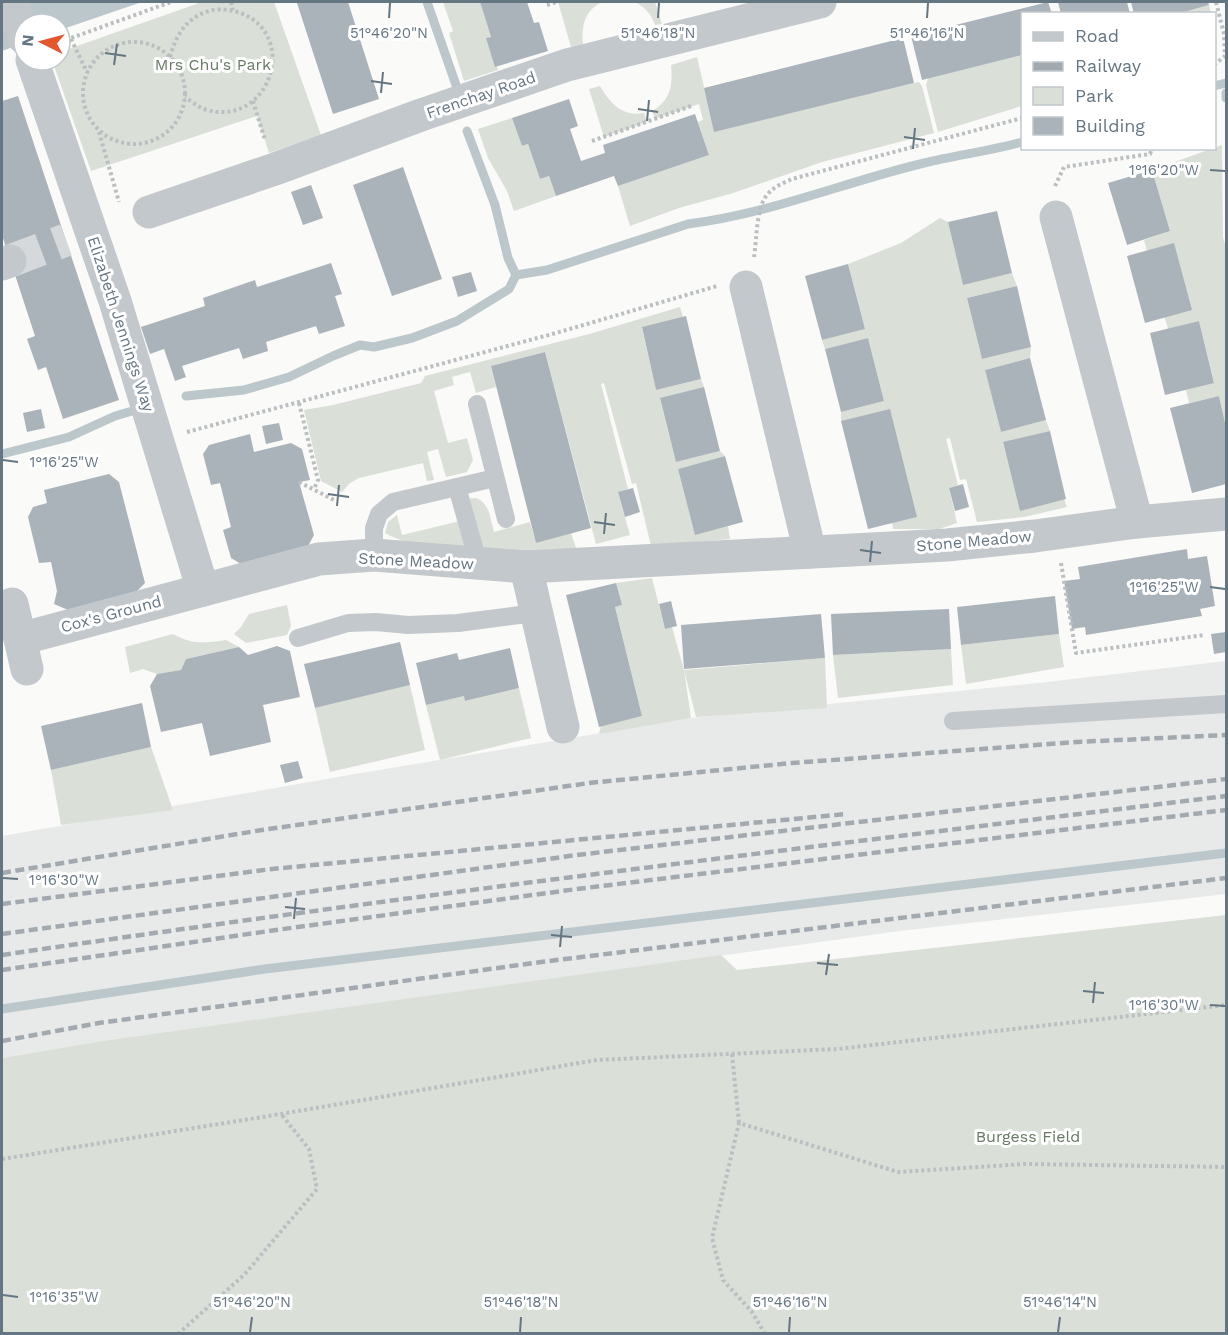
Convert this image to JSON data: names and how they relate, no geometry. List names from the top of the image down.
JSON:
{
  "streets": {
    "street": [
      "Frenchay Road",
      "Elizabeth Jennings Way",
      "Stone Meadow",
      "Cox's Ground"
    ]
  },
  "crossings": [
    ["Elizabeth Jennings Way", "Stone Meadow"],
    ["Elizabeth Jennings Way", "Cox's Ground"],
    ["Stone Meadow", "Cox's Ground"]
  ],
  "parks": ["Mrs Chu's Park", "Burgess Field"],
  "legend": [
    "Road",
    "Railway",
    "Park",
    "Building"
  ],
  "north": "left",
  "coordinates": [
    "51°46'20\"N",
    "51°46'18\"N",
    "51°46'16\"N",
    "1°16'20\"W",
    "1°16'25\"W",
    "1°16'30\"W",
    "1°16'35\"W",
    "51°46'14\"N"
  ]
}
